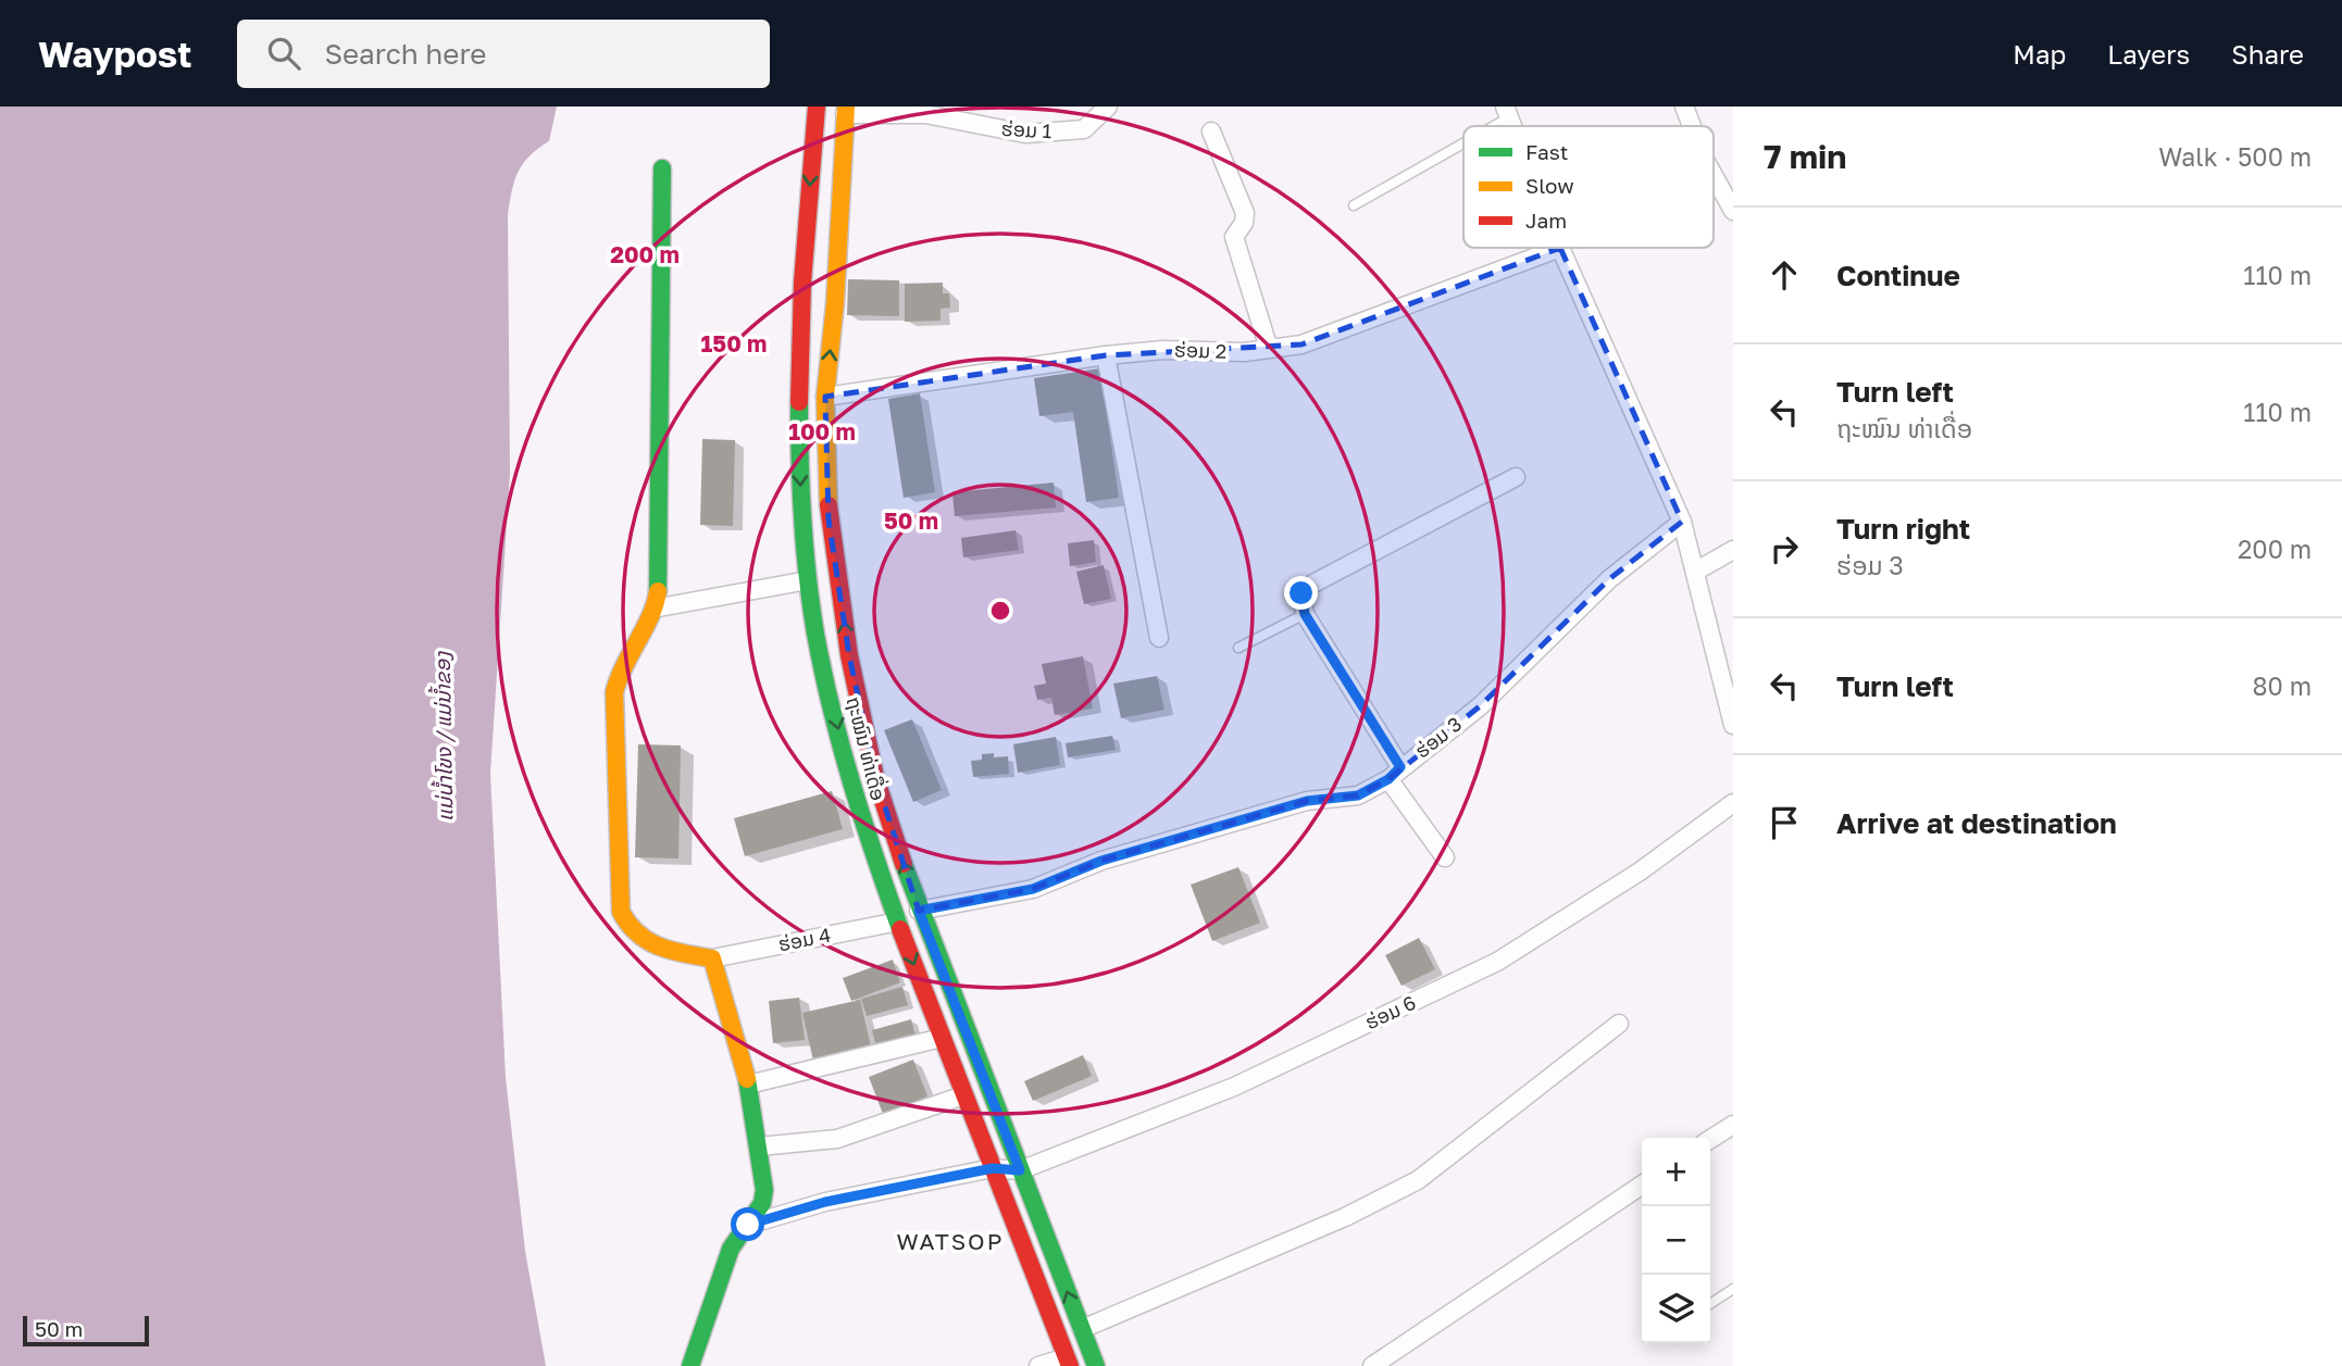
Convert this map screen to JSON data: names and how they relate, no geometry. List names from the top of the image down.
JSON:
{
  "streets": {
    "main road": ["ຖະໝົນ ທ່າເດື່ອ"],
    "street": [
      "ຮ່ອມ 1",
      "ຮ່ອມ 2",
      "ຮ່ອມ 3",
      "ຮ່ອມ 4",
      "ຮ່ອມ 6"
    ]
  },
  "crossings": [
    ["ຮ່ອມ 1", "ຖະໝົນ ທ່າເດື່ອ"],
    ["ຮ່ອມ 2", "ຖະໝົນ ທ່າເດື່ອ"],
    ["ຮ່ອມ 3", "ຖະໝົນ ທ່າເດື່ອ"],
    ["ຖະໝົນ ທ່າເດື່ອ", "ຮ່ອມ 4"],
    ["ຖະໝົນ ທ່າເດື່ອ", "ຮ່ອມ 6"]
  ],
  "districts": ["WATSOP"],
  "water": ["แม่น้ำโขง / ແມ່ນ້ຳຂອງ"],
  "legend": ["Fast", "Slow", "Jam"],
  "scale_bar": "50 m",
  "page": {
    "header": "Waypost",
    "search": "Search here",
    "nav": ["Map", "Layers", "Share"],
    "heading": ["7 min", "Walk · 500 m"],
    "list": [
      ["Continue", "110 m"],
      ["Turn left", "ຖະໝົນ ທ່າເດື່ອ", "110 m"],
      ["Turn right", "ຮ່ອມ 3", "200 m"],
      ["Turn left", "80 m"],
      "Arrive at destination"
    ],
    "map_buttons": ["+", "−"],
    "scale": "50 m"
  },
  "rings": [
    "200 m",
    "150 m",
    "100 m",
    "50 m"
  ]
}
